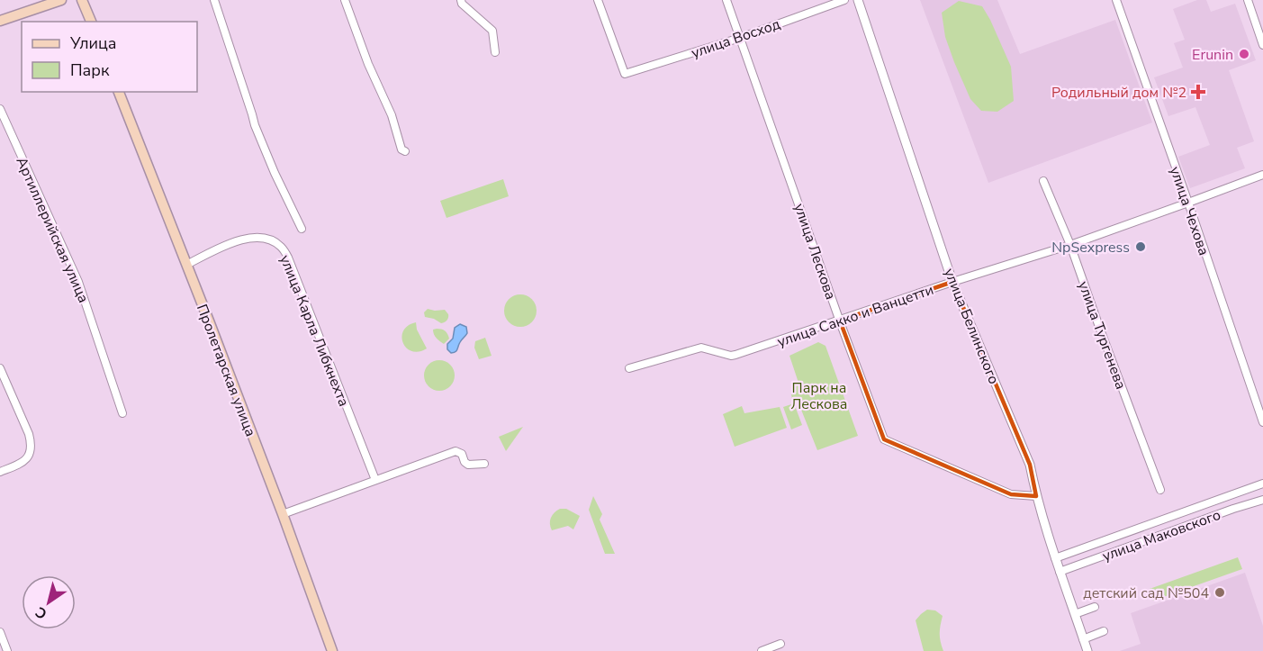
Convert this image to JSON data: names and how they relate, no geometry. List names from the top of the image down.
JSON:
{
  "streets": {
    "main road": ["Пролетарская улица"],
    "street": [
      "улица Восход",
      "улица Чехова",
      "Артиллерийская улица",
      "улица Лескова",
      "улица Сакко и Ванцетти",
      "улица Белинского",
      "улица Карла Либкнехта",
      "улица Тургенева",
      "улица Маковского"
    ]
  },
  "crossings": [
    ["улица Восход", "улица Лескова"],
    ["улица Чехова", "улица Сакко и Ванцетти"],
    ["улица Лескова", "улица Сакко и Ванцетти"],
    ["улица Лескова", "улица Белинского"],
    ["улица Сакко и Ванцетти", "улица Белинского"],
    ["улица Сакко и Ванцетти", "улица Тургенева"],
    ["улица Белинского", "улица Маковского"],
    ["улица Карла Либкнехта", "Пролетарская улица"]
  ],
  "parks": ["Парк на Лескова"],
  "places": {
    "other": ["Erunin", "NpSexpress", "детский сад №504"],
    "health": ["Родильный дом №2"]
  },
  "legend": ["Улица", "Парк"],
  "north": "bottom left"
}
